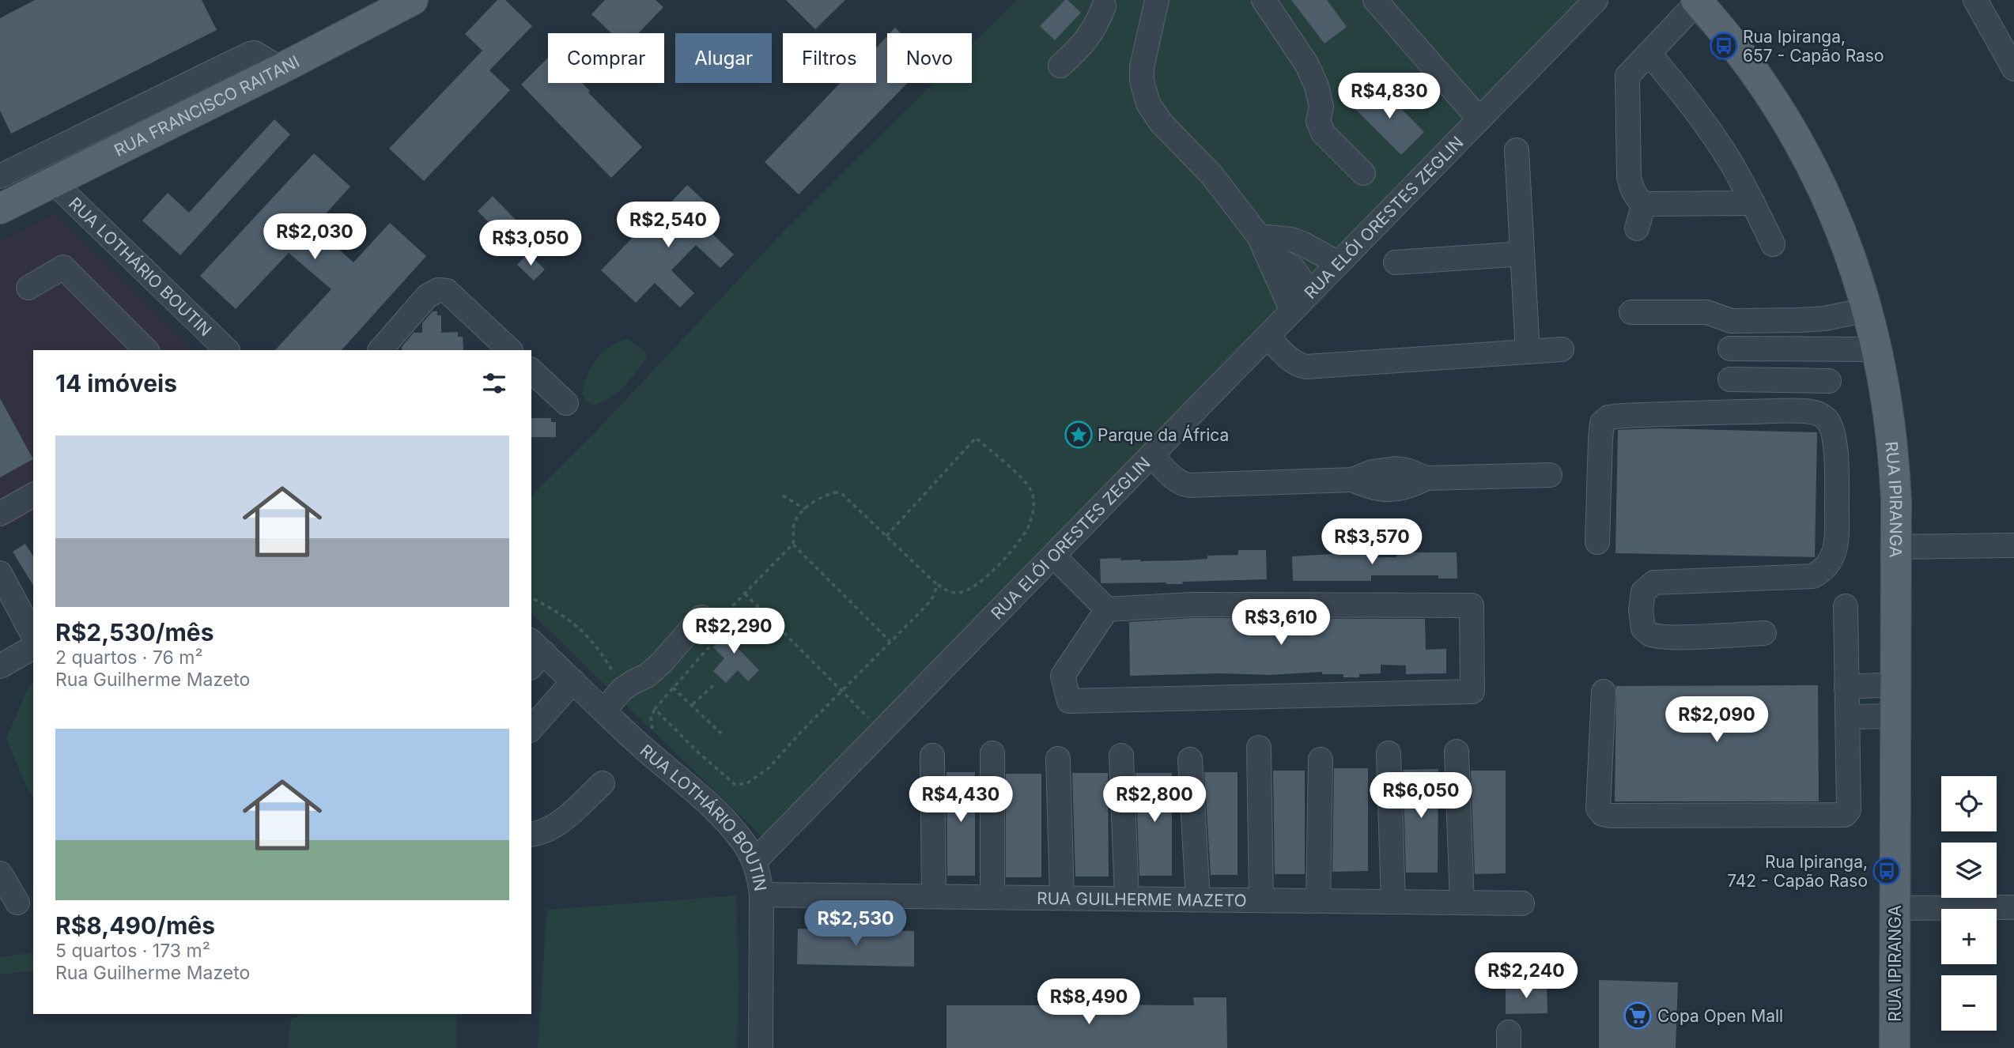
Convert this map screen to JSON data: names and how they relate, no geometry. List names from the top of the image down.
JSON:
{
  "streets": {
    "main road": ["RUA FRANCISCO RAITANI", "RUA IPIRANGA"],
    "street": ["RUA ELÓI ORESTES ZEGLIN", "RUA LOTHÁRIO BOUTIN", "RUA GUILHERME MAZETO"]
  },
  "crossings": [
    ["RUA FRANCISCO RAITANI", "RUA LOTHÁRIO BOUTIN"],
    ["RUA ELÓI ORESTES ZEGLIN", "RUA LOTHÁRIO BOUTIN"],
    ["RUA LOTHÁRIO BOUTIN", "RUA GUILHERME MAZETO"]
  ],
  "places": {
    "bus stop": ["Rua Ipiranga, 657 - Capão Raso", "Rua Ipiranga, 742 - Capão Raso"],
    "place": ["Parque da África"],
    "supermarket": ["Copa Open Mall"]
  },
  "page": {
    "chip": [
      "Comprar",
      "Alugar",
      "Filtros",
      "Novo"
    ],
    "price": [
      "R$4,830",
      "R$2,540",
      "R$2,030",
      "R$3,050",
      "R$3,570",
      "R$3,610",
      "R$2,290",
      "R$2,090",
      "R$6,050",
      "R$4,430",
      "R$2,800",
      "R$2,530",
      "R$2,240",
      "R$8,490"
    ],
    "heading": "14 imóveis",
    "list": [
      {
        "name": "R$2,530/mês",
        "note": "2 quartos · 76 m² · Rua Guilherme Mazeto"
      },
      {
        "name": "R$8,490/mês",
        "note": "5 quartos · 173 m² · Rua Guilherme Mazeto"
      }
    ],
    "map_buttons": ["+", "−"]
  }
}
